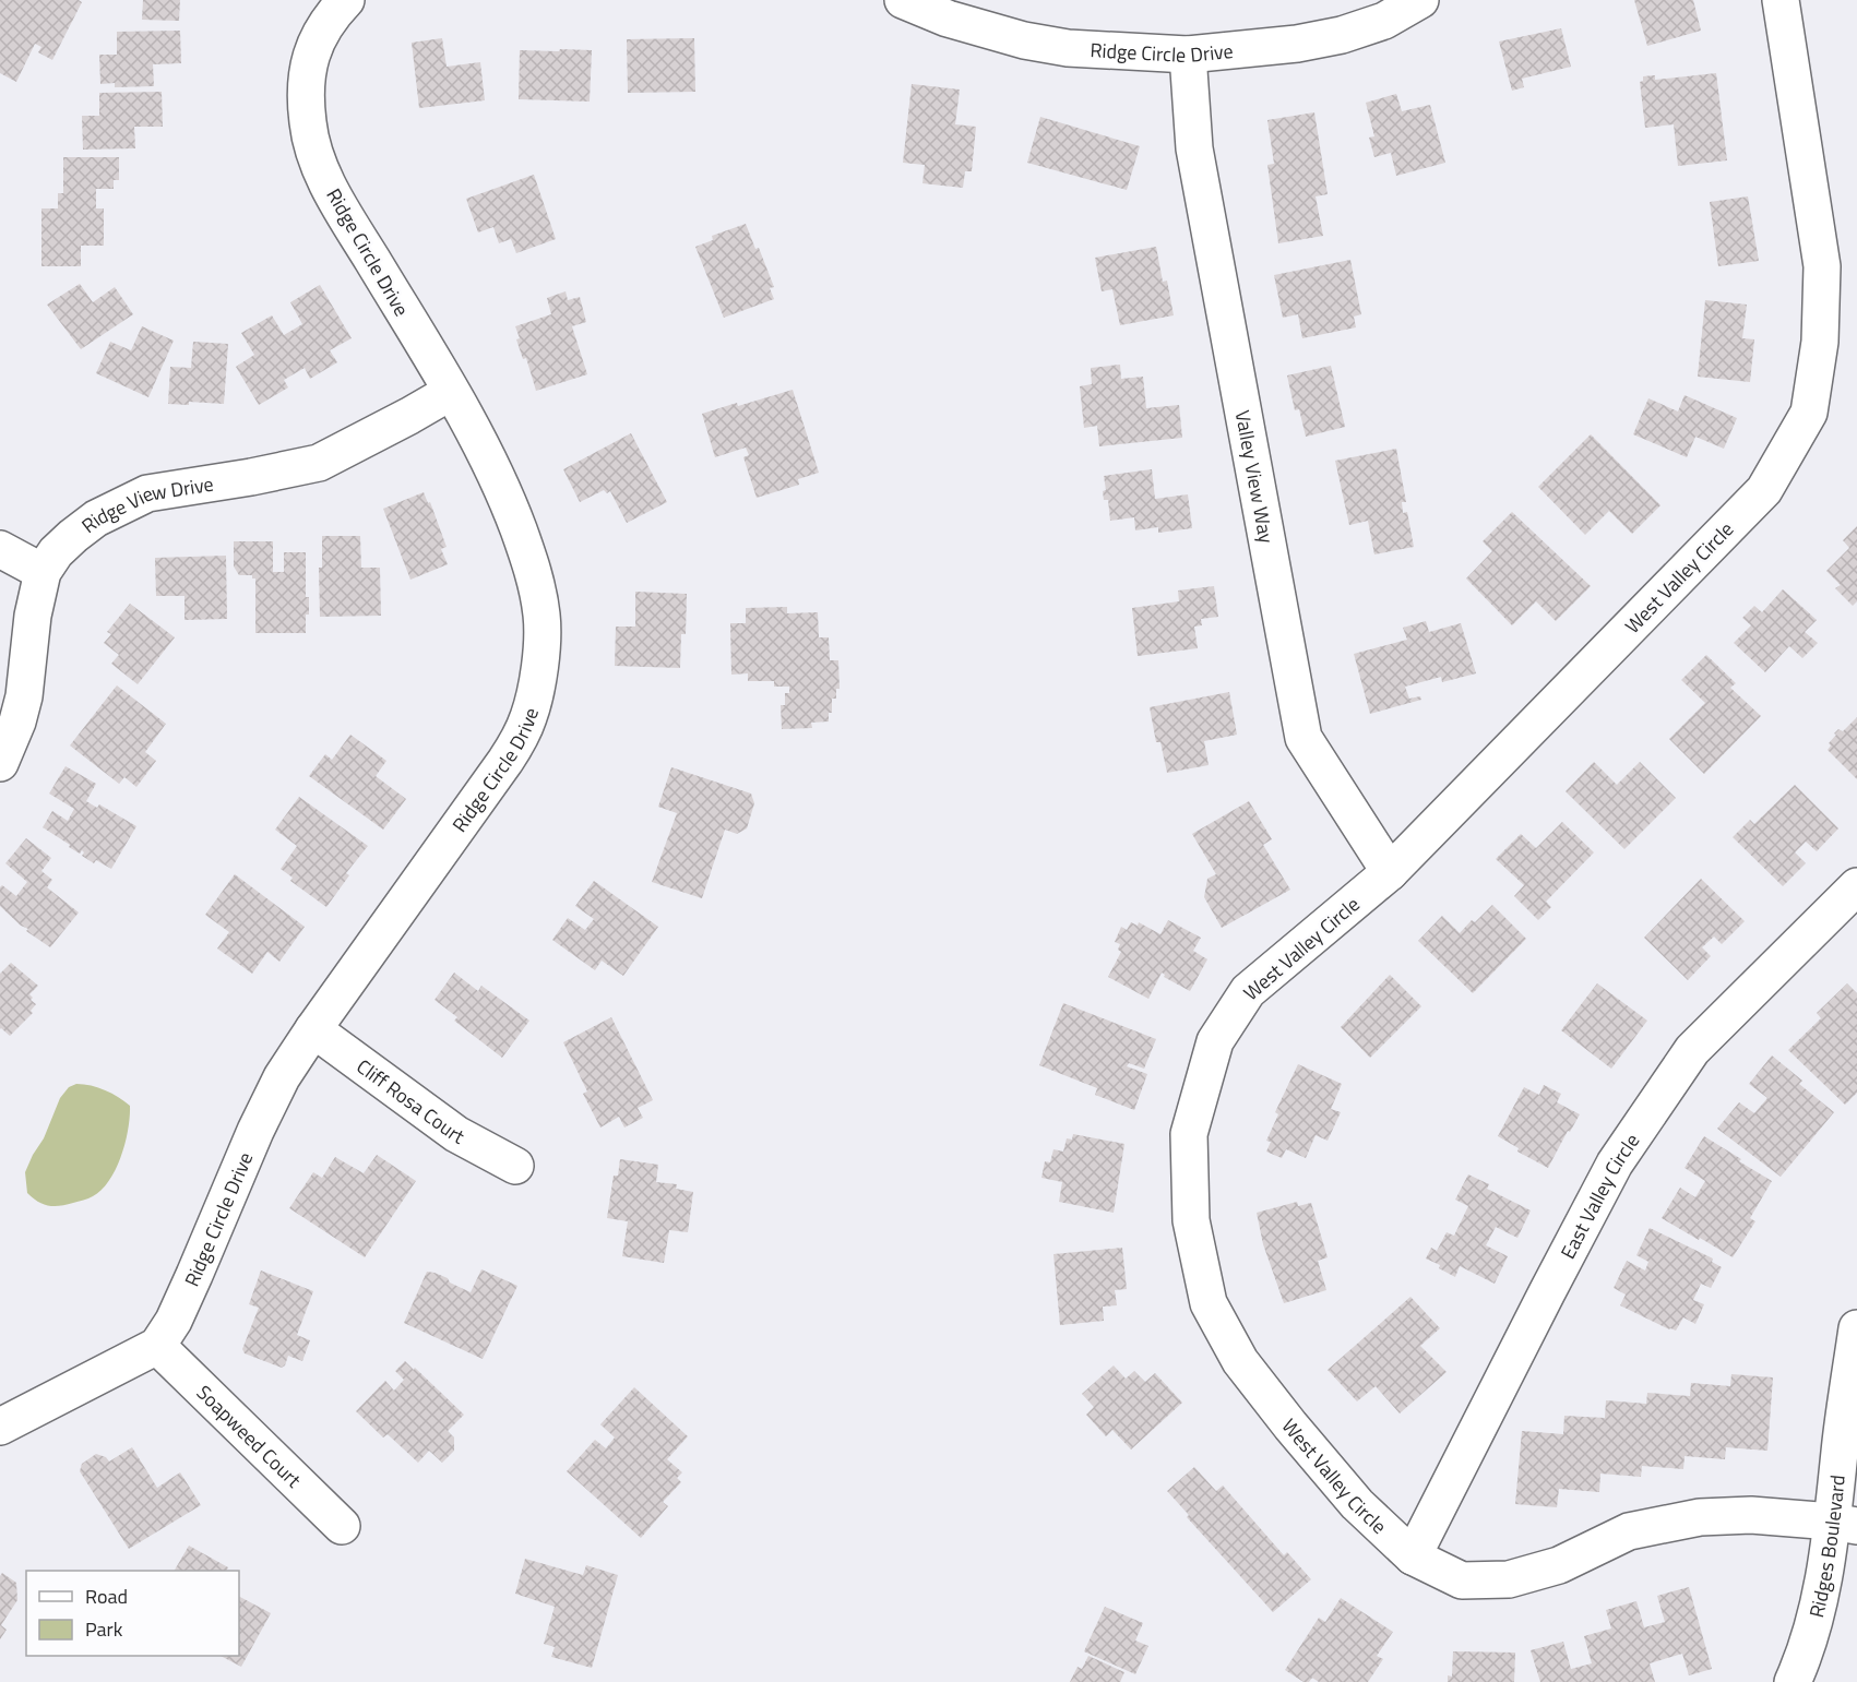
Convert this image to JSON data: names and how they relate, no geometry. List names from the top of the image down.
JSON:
{
  "streets": {
    "street": [
      "Ridge Circle Drive",
      "Valley View Way",
      "Ridge View Drive",
      "West Valley Circle",
      "Cliff Rosa Court",
      "East Valley Circle",
      "Soapweed Court",
      "Ridges Boulevard"
    ]
  },
  "crossings": [
    ["Ridge Circle Drive", "Valley View Way"],
    ["Ridge Circle Drive", "Ridge View Drive"],
    ["Ridge Circle Drive", "Cliff Rosa Court"],
    ["Ridge Circle Drive", "Soapweed Court"],
    ["Valley View Way", "West Valley Circle"],
    ["West Valley Circle", "East Valley Circle"],
    ["West Valley Circle", "Ridges Boulevard"]
  ],
  "legend": ["Road", "Park"]
}
